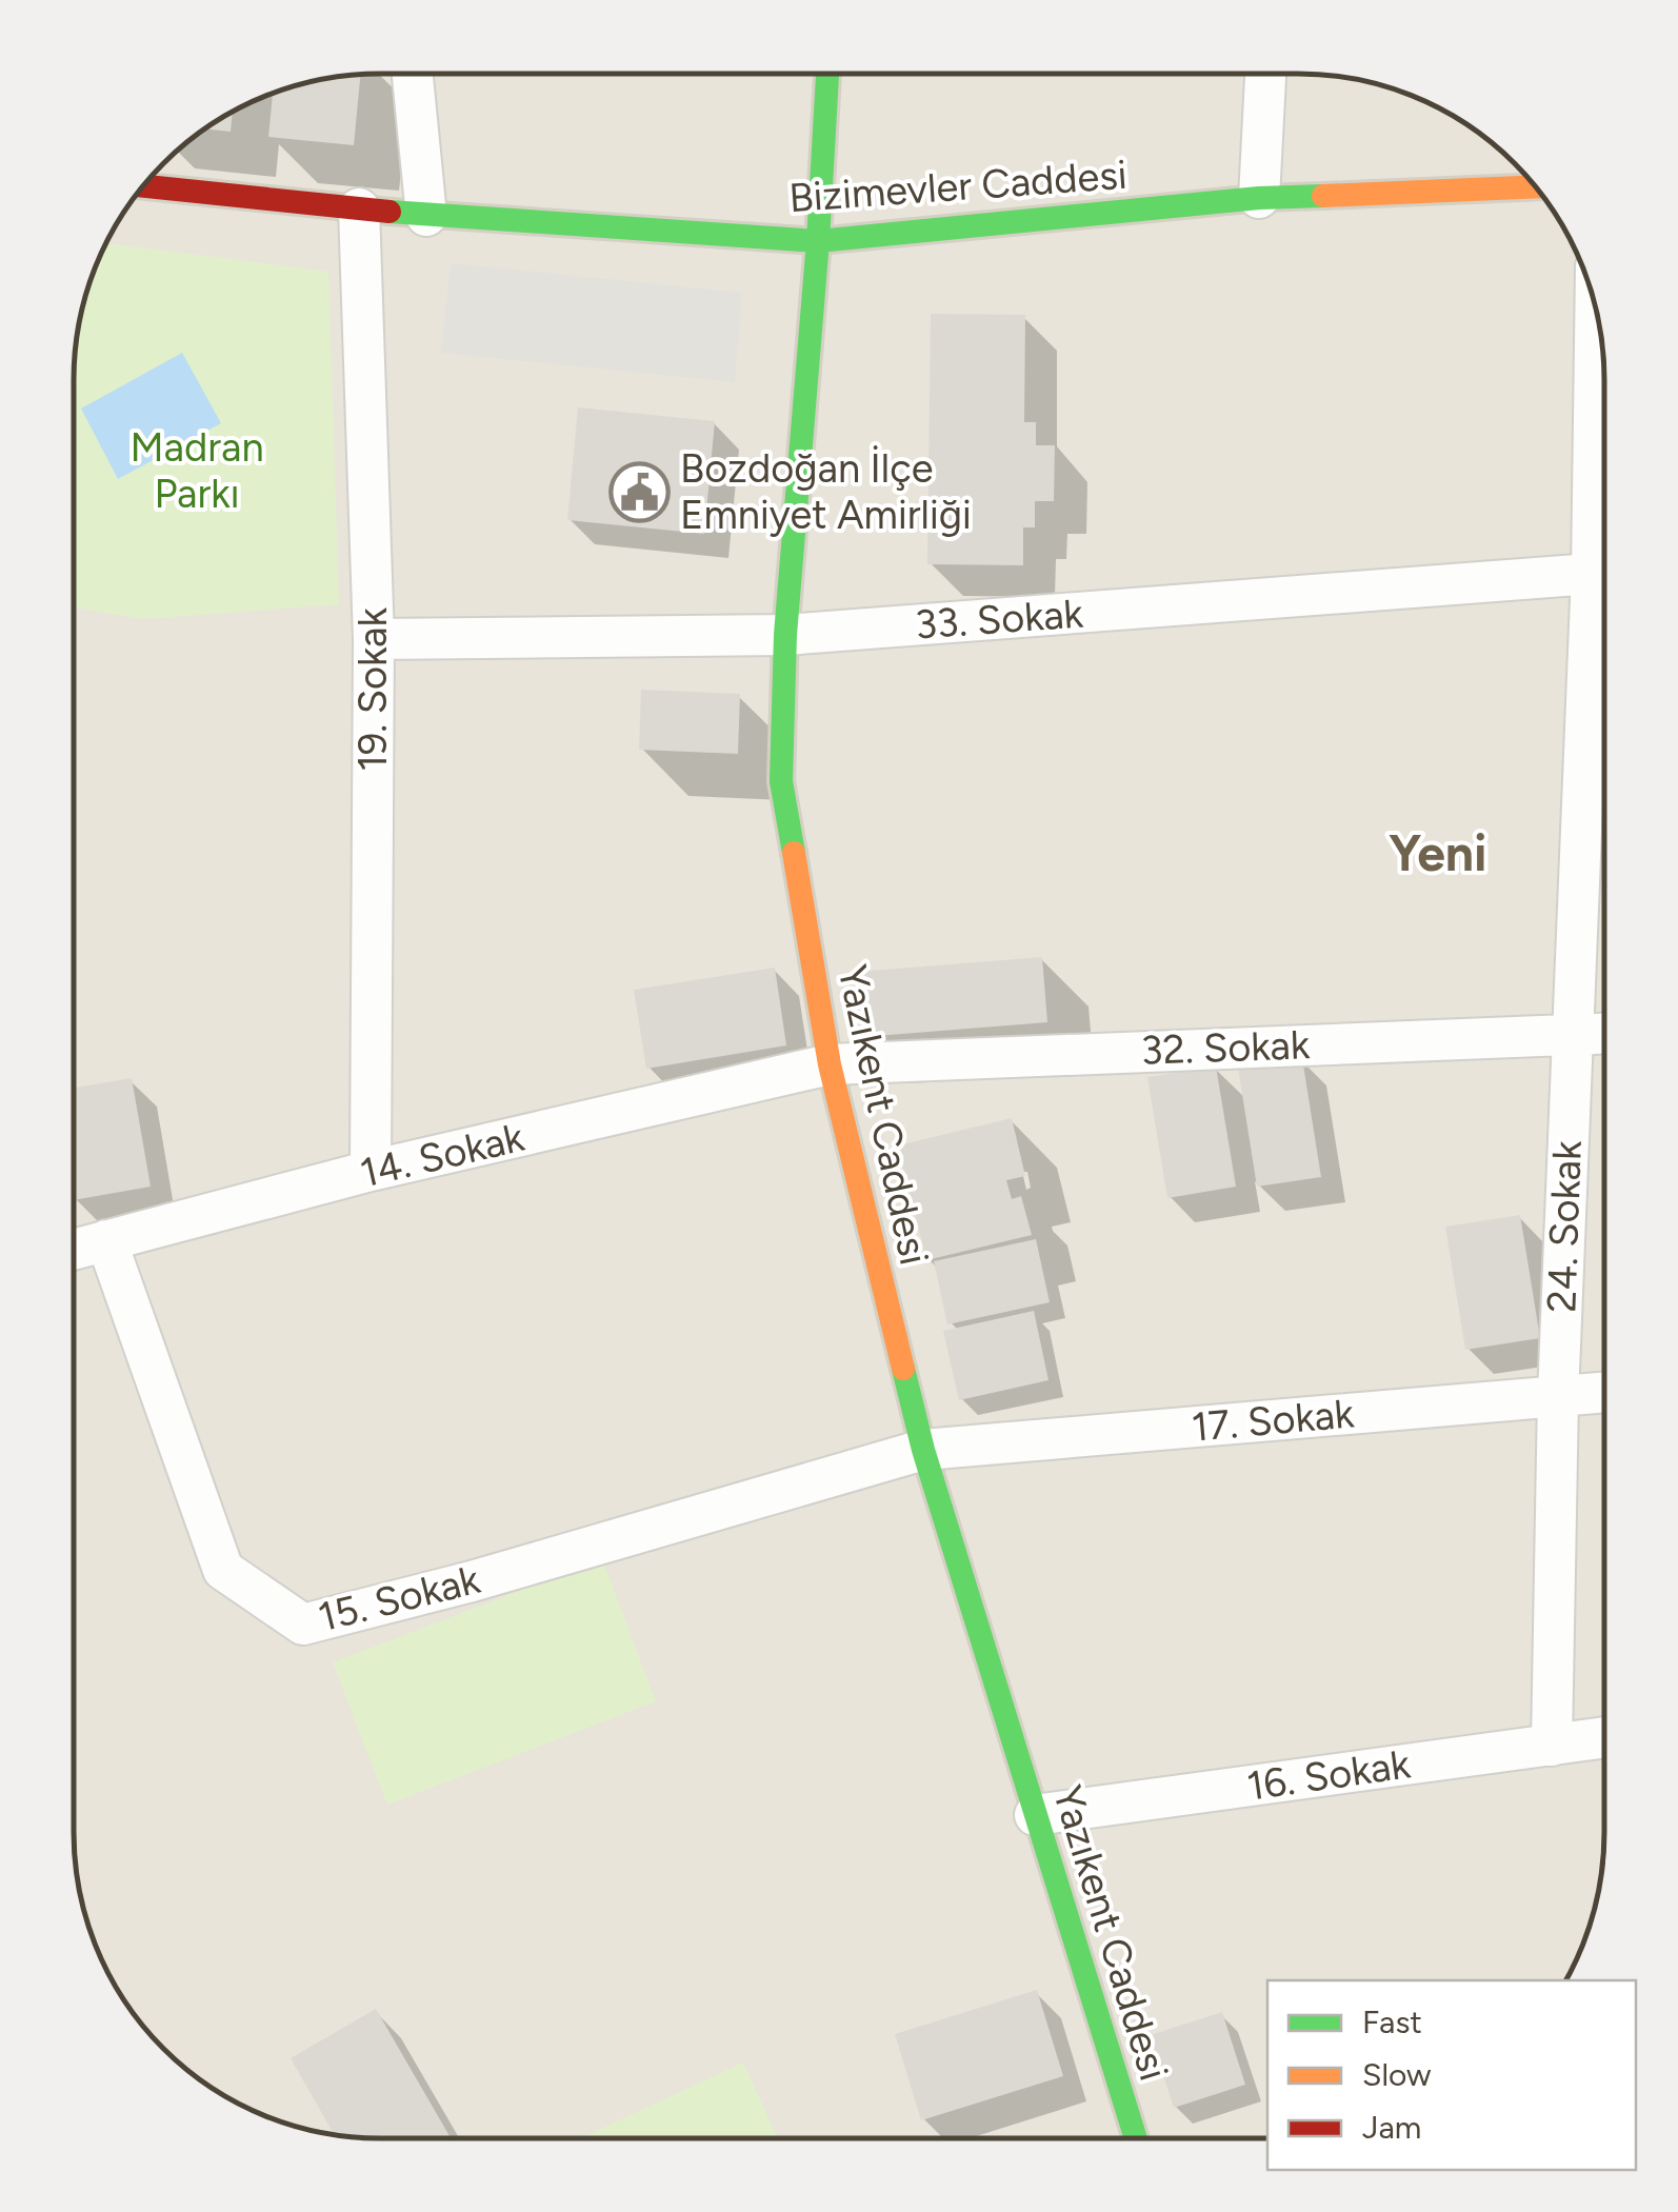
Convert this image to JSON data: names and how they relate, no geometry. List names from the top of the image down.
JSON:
{
  "streets": {
    "street": [
      "Bizimevler Caddesi",
      "33. Sokak",
      "19. Sokak",
      "32. Sokak",
      "Yazıkent Caddesi",
      "14. Sokak",
      "24. Sokak",
      "17. Sokak",
      "15. Sokak",
      "16. Sokak"
    ]
  },
  "crossings": [
    ["Bizimevler Caddesi", "19. Sokak"],
    ["Bizimevler Caddesi", "Yazıkent Caddesi"],
    ["33. Sokak", "19. Sokak"],
    ["33. Sokak", "Yazıkent Caddesi"],
    ["19. Sokak", "14. Sokak"],
    ["32. Sokak", "Yazıkent Caddesi"],
    ["32. Sokak", "14. Sokak"],
    ["32. Sokak", "24. Sokak"],
    ["Yazıkent Caddesi", "14. Sokak"],
    ["Yazıkent Caddesi", "17. Sokak"],
    ["Yazıkent Caddesi", "15. Sokak"],
    ["Yazıkent Caddesi", "16. Sokak"],
    ["14. Sokak", "15. Sokak"],
    ["24. Sokak", "17. Sokak"],
    ["24. Sokak", "16. Sokak"],
    ["17. Sokak", "15. Sokak"]
  ],
  "districts": ["Yeni"],
  "parks": ["Madran Parkı"],
  "places": {
    "public building": ["Bozdoğan İlçe Emniyet Amirliği"]
  },
  "legend": ["Fast", "Slow", "Jam"]
}
